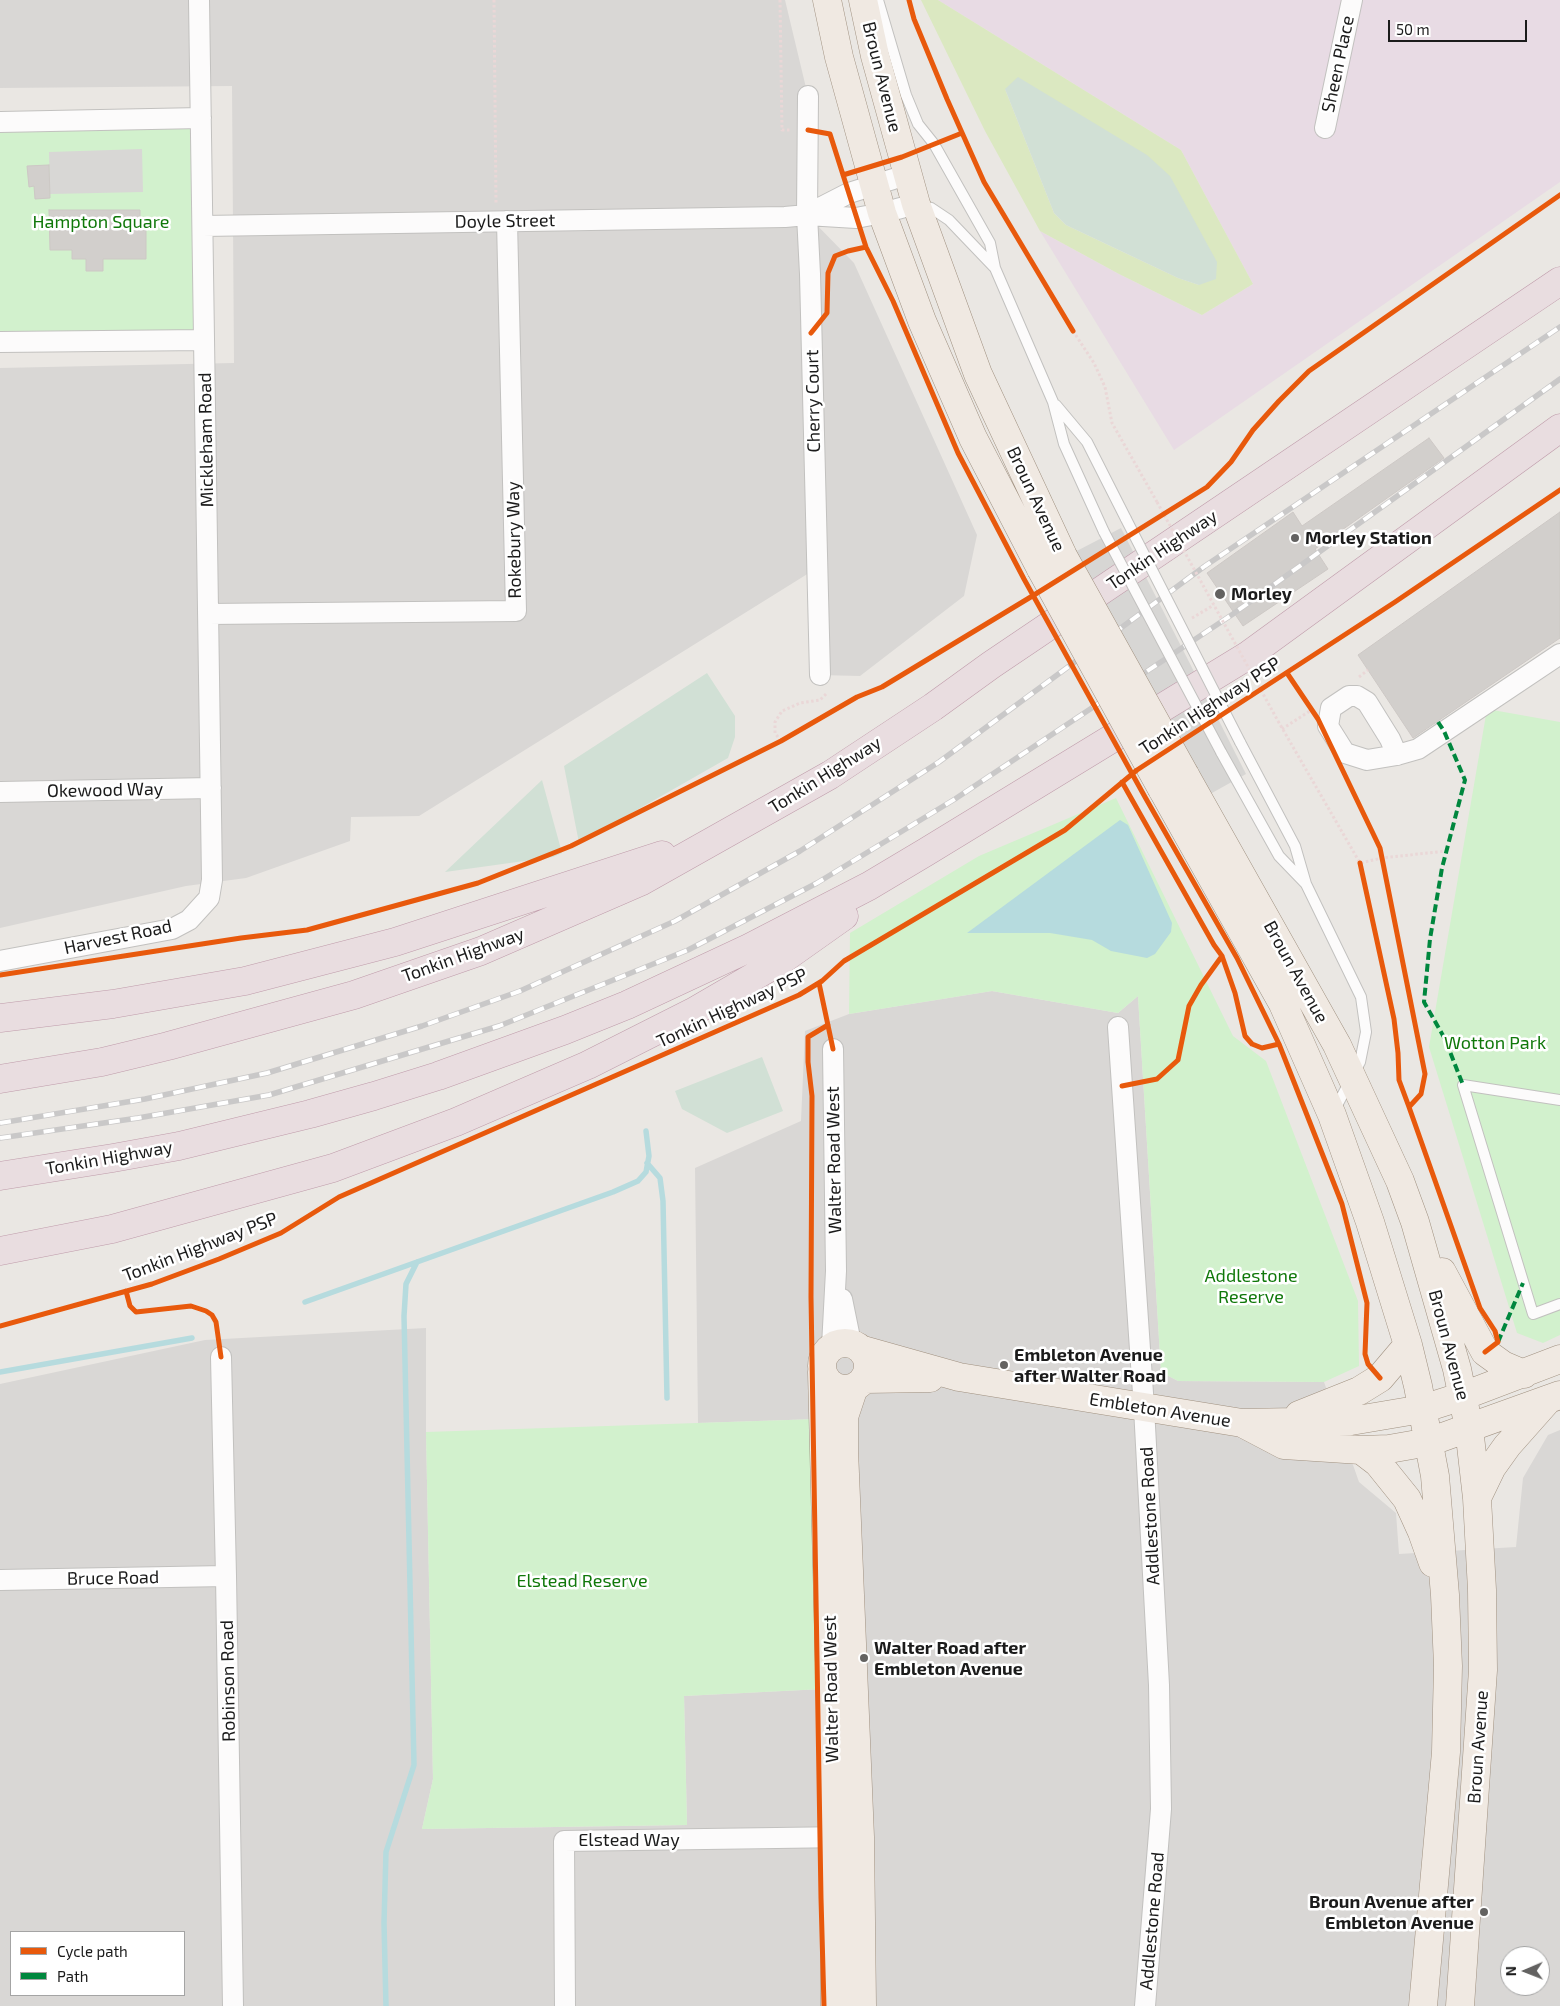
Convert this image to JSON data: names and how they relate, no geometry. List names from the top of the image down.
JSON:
{
  "streets": {
    "highway": ["Tonkin Highway"],
    "main road": ["Broun Avenue", "Walter Road West", "Embleton Avenue"],
    "street": [
      "Sheen Place",
      "Doyle Street",
      "Cherry Court",
      "Mickleham Road",
      "Rokebury Way",
      "Okewood Way",
      "Harvest Road",
      "Addlestone Road",
      "Bruce Road",
      "Robinson Road",
      "Elstead Way"
    ],
    "cycle path": ["Tonkin Highway PSP"]
  },
  "crossings": [
    ["Broun Avenue", "Doyle Street"],
    ["Broun Avenue", "Embleton Avenue"],
    ["Doyle Street", "Cherry Court"],
    ["Doyle Street", "Mickleham Road"],
    ["Doyle Street", "Rokebury Way"],
    ["Mickleham Road", "Rokebury Way"],
    ["Mickleham Road", "Okewood Way"],
    ["Mickleham Road", "Harvest Road"],
    ["Walter Road West", "Embleton Avenue"],
    ["Walter Road West", "Elstead Way"],
    ["Embleton Avenue", "Addlestone Road"],
    ["Bruce Road", "Robinson Road"]
  ],
  "parks": [
    "Hampton Square",
    "Wotton Park",
    "Addlestone Reserve",
    "Elstead Reserve"
  ],
  "places": [
    "Morley Station",
    "Morley",
    "Embleton Avenue after Walter Road",
    "Walter Road after Embleton Avenue",
    "Broun Avenue after Embleton Avenue"
  ],
  "legend": ["Cycle path", "Path"],
  "scale_bar": "50 m",
  "north": "left"
}
